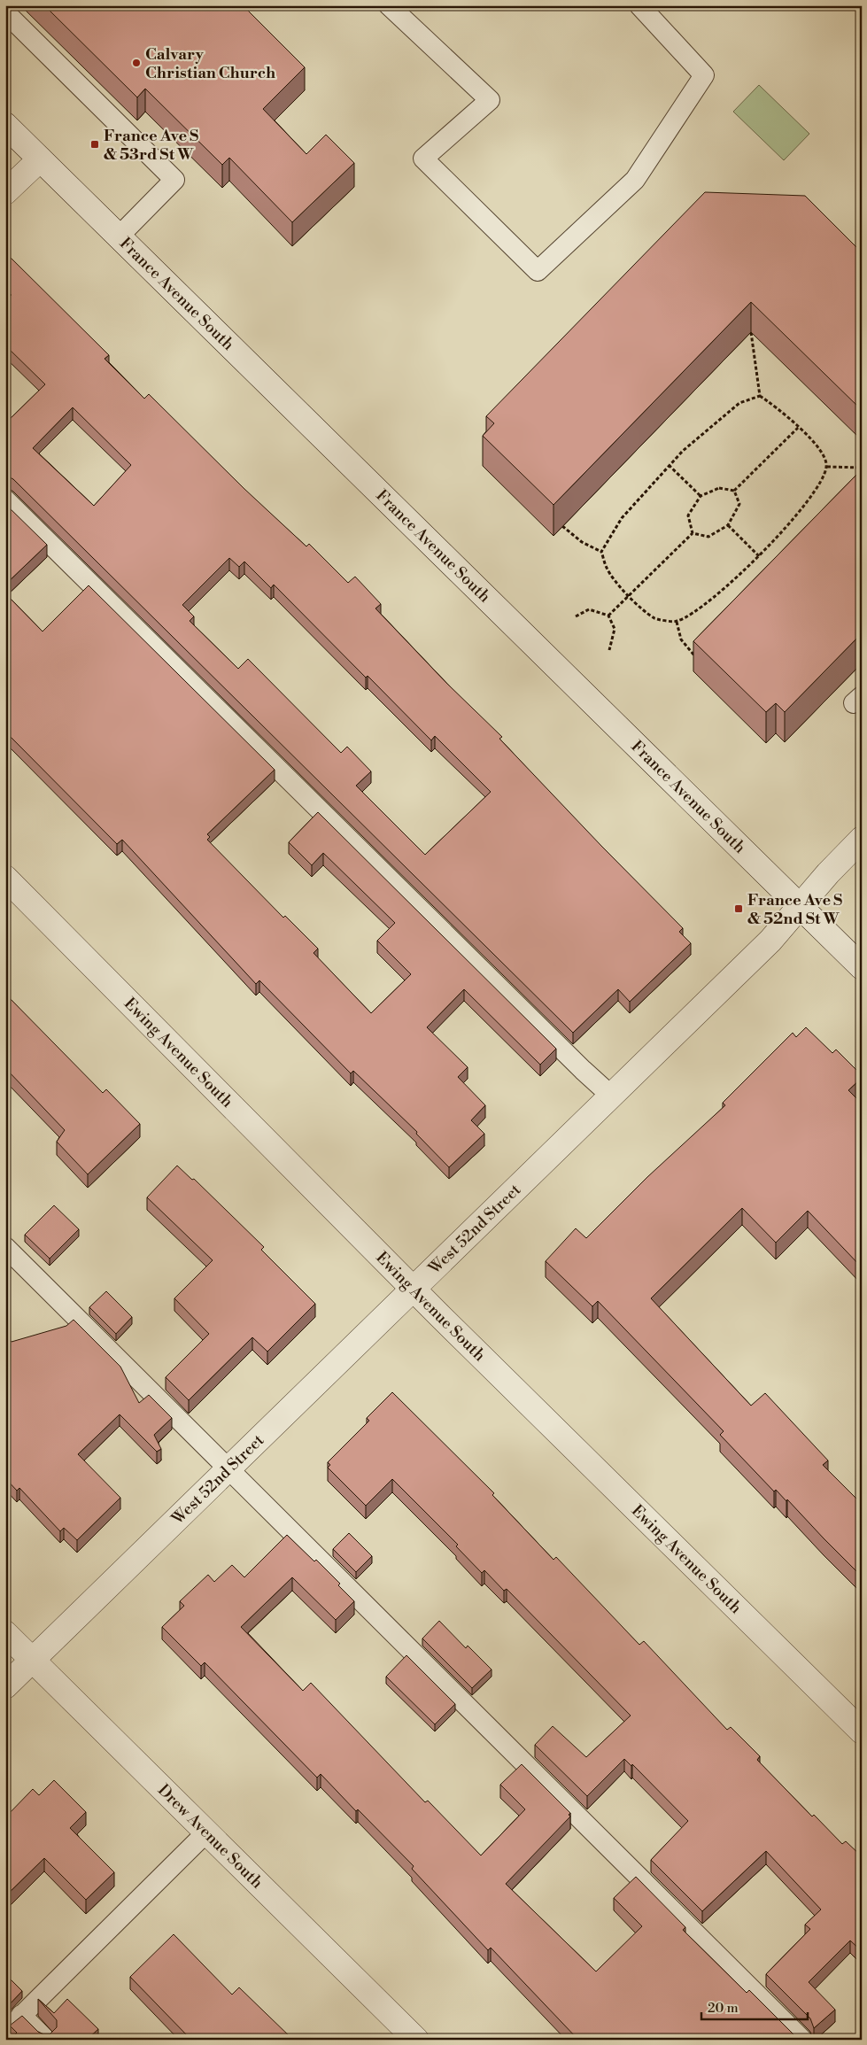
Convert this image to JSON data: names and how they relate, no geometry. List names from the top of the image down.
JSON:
{
  "streets": {
    "street": [
      "France Avenue South",
      "Ewing Avenue South",
      "West 52nd Street",
      "Drew Avenue South"
    ]
  },
  "crossings": [
    ["France Avenue South", "West 52nd Street"],
    ["Ewing Avenue South", "West 52nd Street"],
    ["West 52nd Street", "Drew Avenue South"]
  ],
  "places": {
    "other": ["Calvary Christian Church"],
    "transit": ["France Ave S & 53rd St W", "France Ave S & 52nd St W"]
  },
  "scale_bar": "20 m"
}
